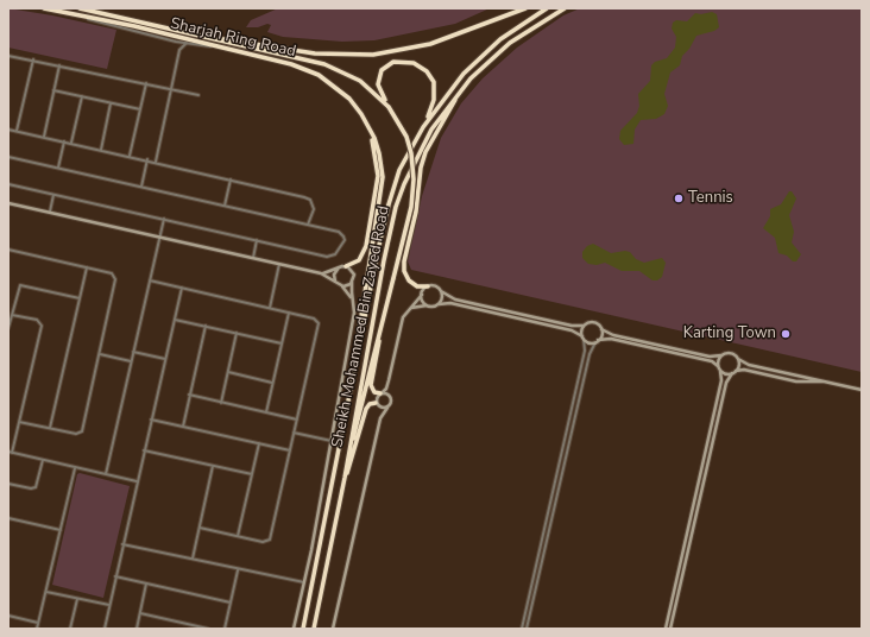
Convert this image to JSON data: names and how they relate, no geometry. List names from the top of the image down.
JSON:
{
  "streets": {
    "highway": ["Sharjah Ring Road", "Sheikh Mohammed Bin Zayed Road"]
  },
  "places": ["Tennis", "Karting Town"]
}
